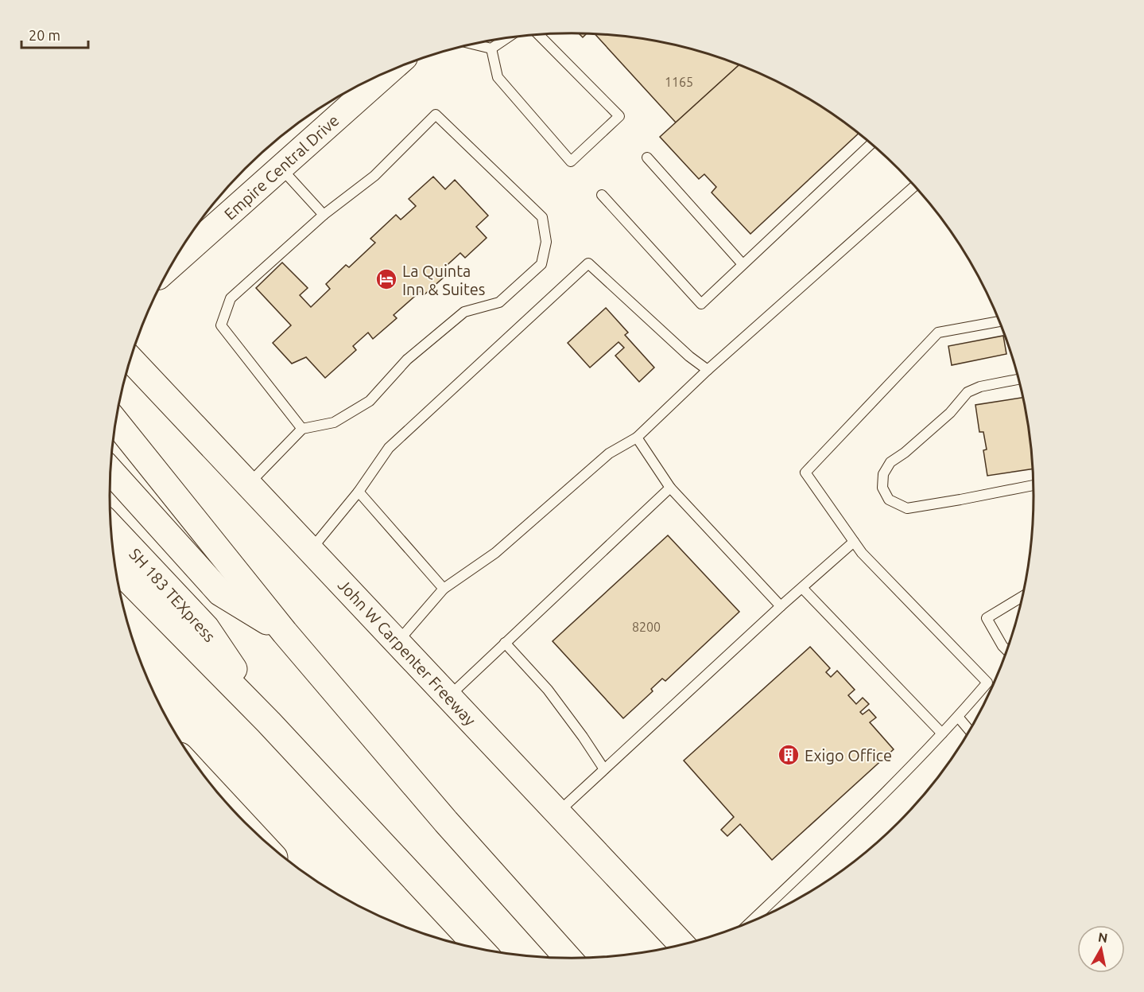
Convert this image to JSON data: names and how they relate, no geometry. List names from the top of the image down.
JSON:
{
  "streets": {
    "main road": ["SH 183 TEXpress", "John W Carpenter Freeway"],
    "street": ["Empire Central Drive"]
  },
  "places": {
    "hotel": ["La Quinta Inn & Suites"],
    "building": ["Exigo Office"]
  },
  "house_numbers": ["1165", "8200"],
  "scale_bar": "20 m",
  "north": "top"
}
